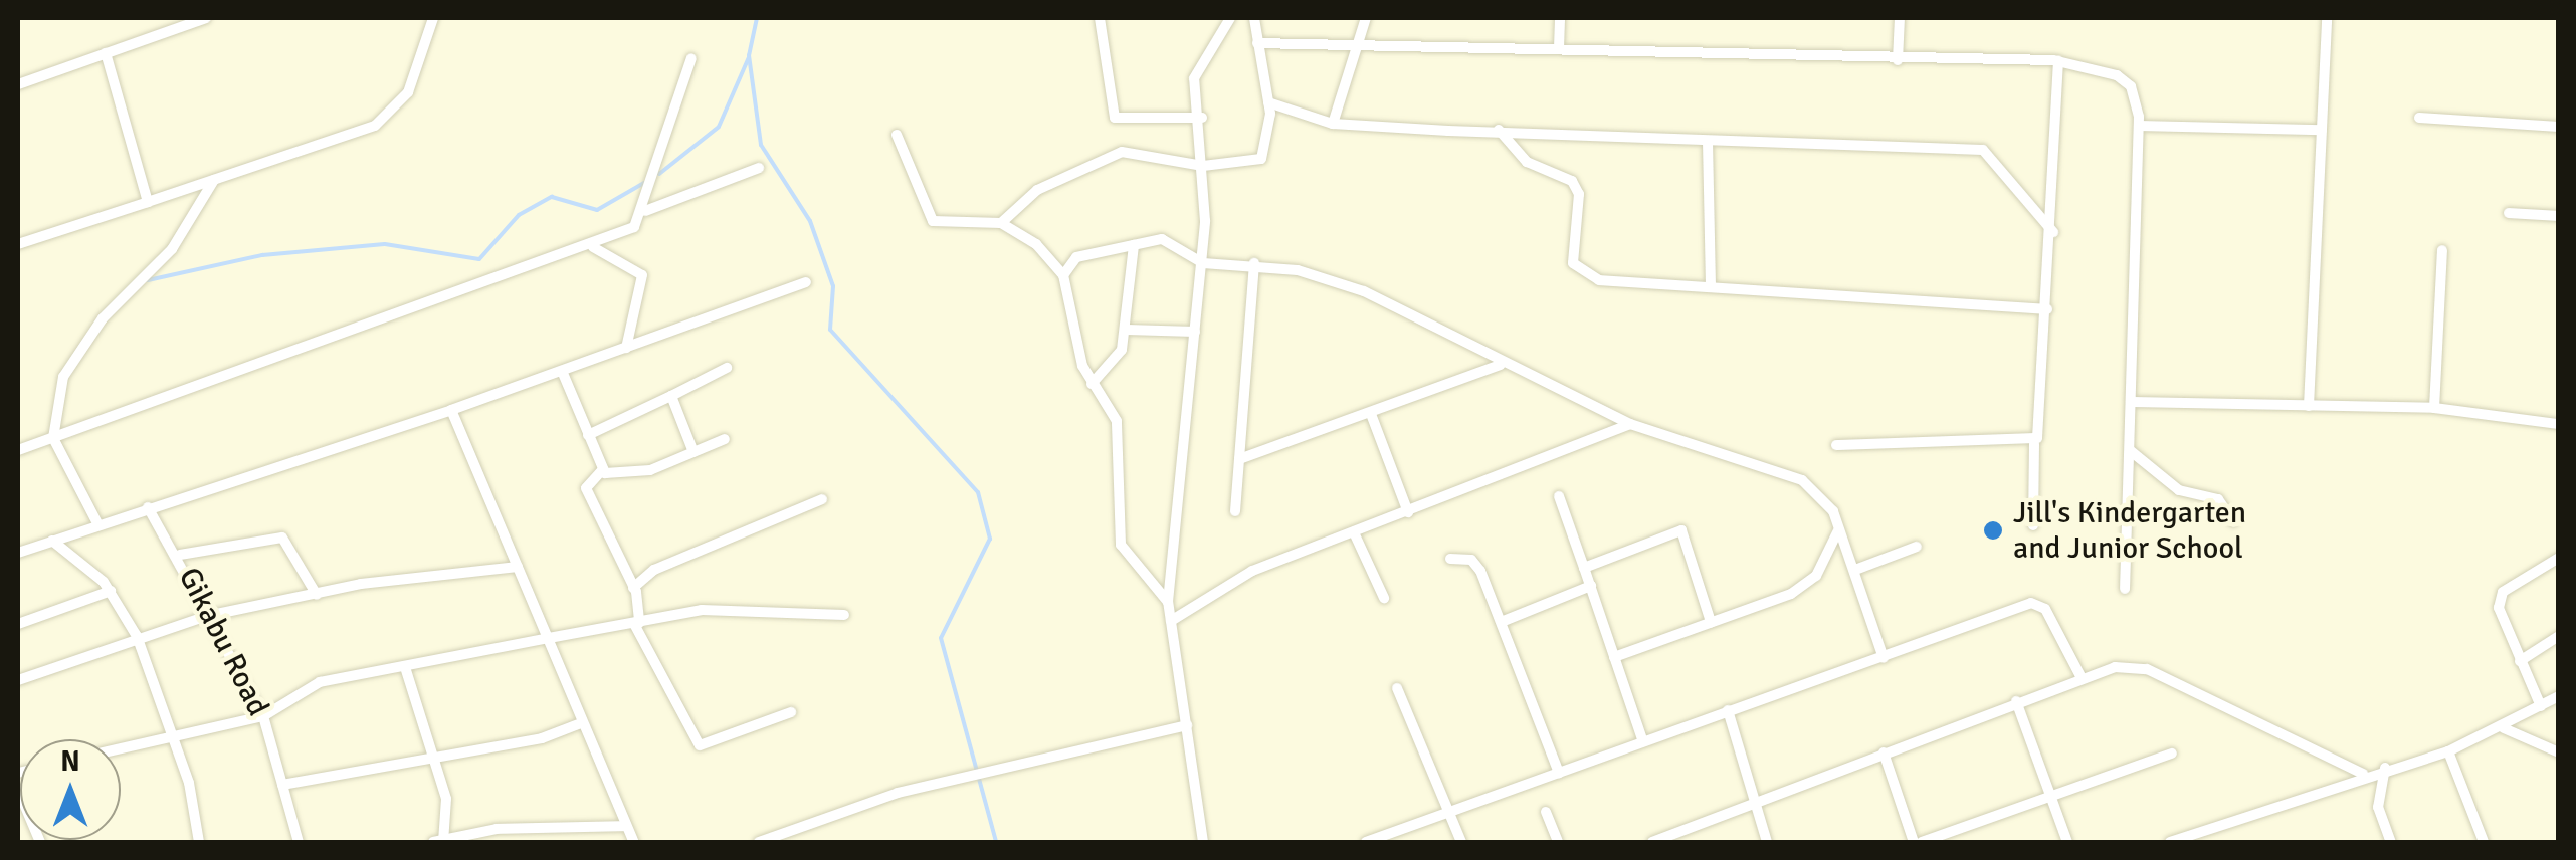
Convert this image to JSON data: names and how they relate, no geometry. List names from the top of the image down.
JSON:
{
  "streets": {
    "street": ["Gikabu Road"]
  },
  "places": ["Jill's Kindergarten and Junior School"],
  "north": "top"
}
